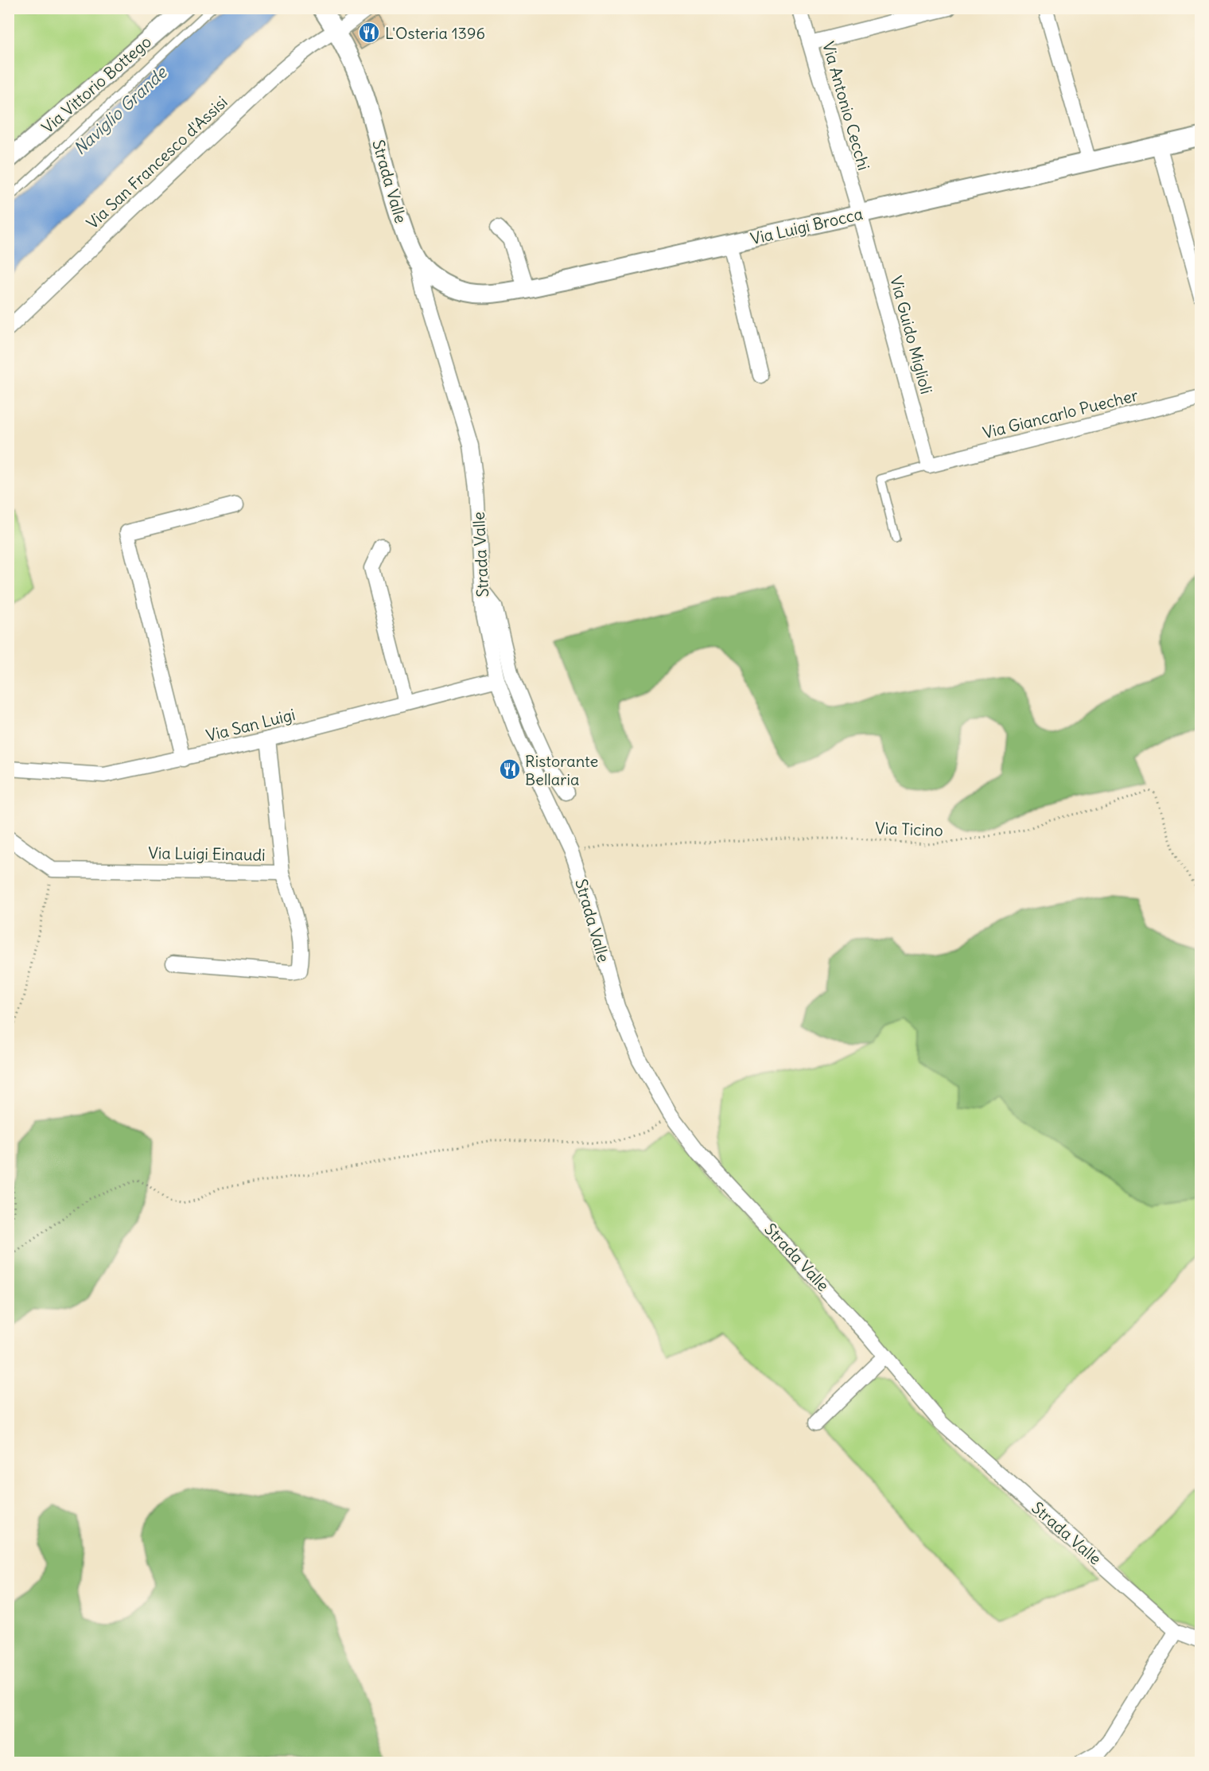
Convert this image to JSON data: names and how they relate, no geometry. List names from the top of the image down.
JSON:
{
  "streets": {
    "street": [
      "Via Vittorio Bottego",
      "Via Antonio Cecchi",
      "Via San Francesco d'Assisi",
      "Strada Valle",
      "Via Luigi Brocca",
      "Via Guido Miglioli",
      "Via Giancarlo Puecher",
      "Via San Luigi",
      "Via Luigi Einaudi"
    ],
    "path": ["Via Ticino"]
  },
  "crossings": [
    ["Via Antonio Cecchi", "Via Luigi Brocca"],
    ["Via Antonio Cecchi", "Via Guido Miglioli"],
    ["Via San Francesco d'Assisi", "Strada Valle"],
    ["Strada Valle", "Via Luigi Brocca"],
    ["Strada Valle", "Via San Luigi"],
    ["Strada Valle", "Via Ticino"],
    ["Via Luigi Brocca", "Via Guido Miglioli"],
    ["Via Guido Miglioli", "Via Giancarlo Puecher"],
    ["Via San Luigi", "Via Luigi Einaudi"]
  ],
  "water": ["Naviglio Grande"],
  "places": {
    "restaurant": ["L'Osteria 1396", "Ristorante Bellaria"]
  }
}
